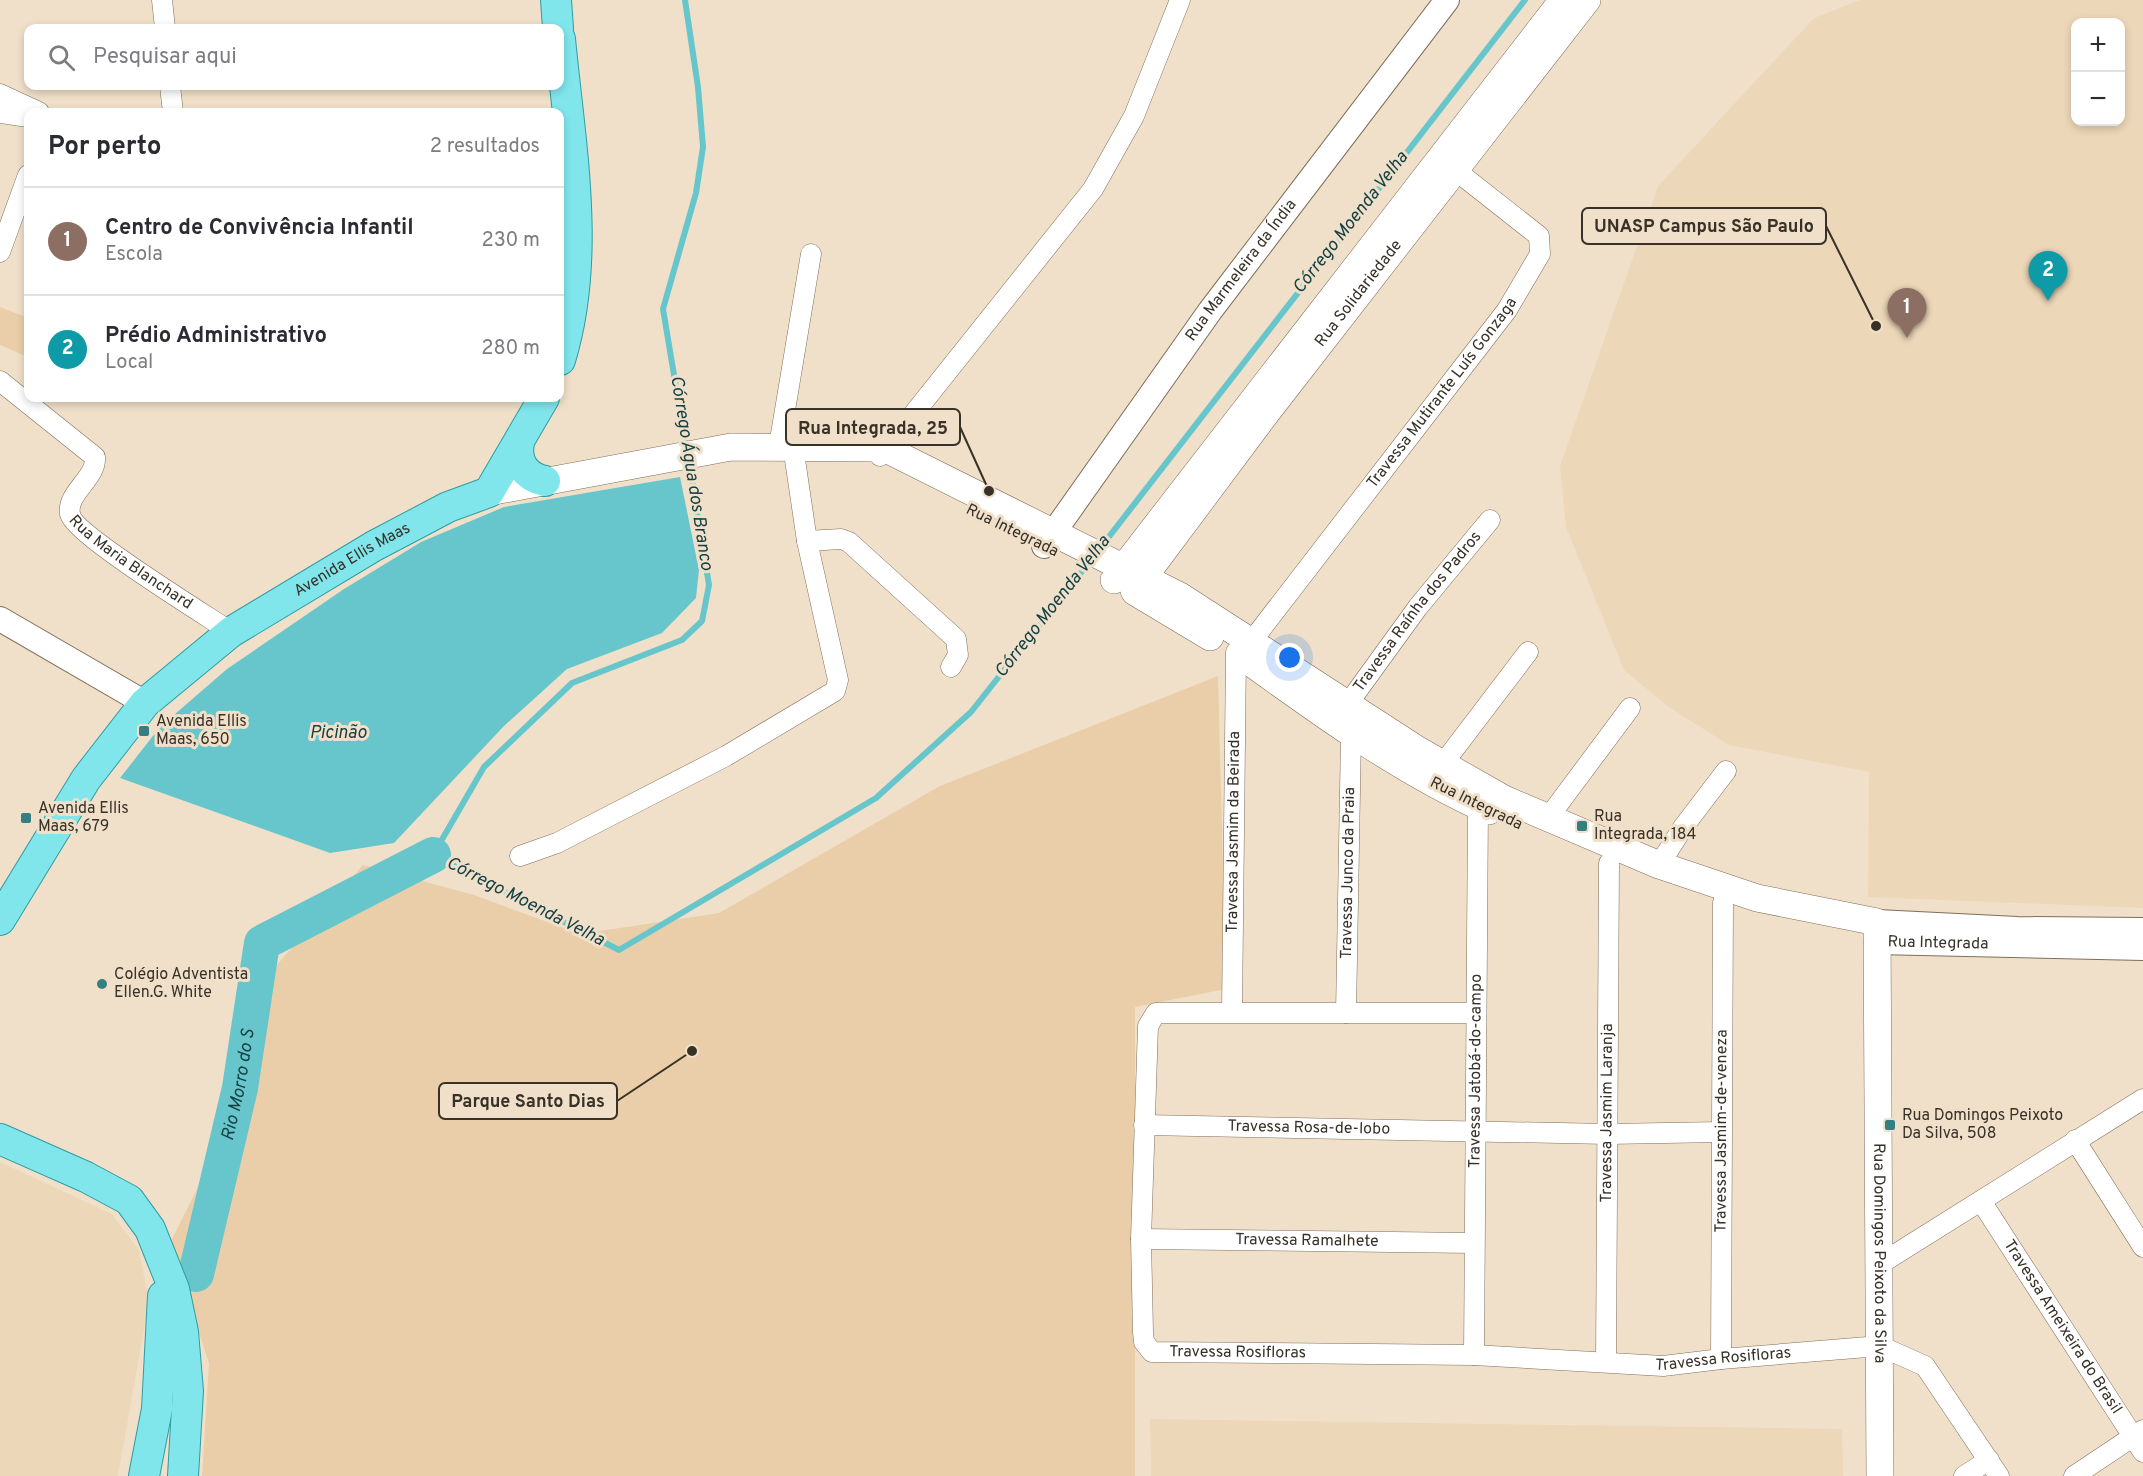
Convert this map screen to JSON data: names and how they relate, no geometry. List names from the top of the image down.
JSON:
{
  "streets": {
    "main road": [
      "Rua Solidariedade",
      "Rua Integrada",
      "Avenida Ellis Maas",
      "Rua Domingos Peixoto da Silva"
    ],
    "street": [
      "Rua Marmeleira da Índia",
      "Travessa Mutirante Luís Gonzaga",
      "Rua Maria Blanchard",
      "Travessa Raínha dos Padros",
      "Travessa Jasmim da Beirada",
      "Travessa Junco da Praia",
      "Travessa Jatobá-do-campo",
      "Travessa Jasmim Laranja",
      "Travessa Rosa-de-lobo",
      "Travessa Jasmim-de-veneza",
      "Travessa Ramalhete",
      "Travessa Ameixeira do Brasil",
      "Travessa Rosifloras"
    ]
  },
  "crossings": [
    ["Rua Marmeleira da Índia", "Rua Integrada"],
    ["Rua Solidariedade", "Travessa Mutirante Luís Gonzaga"],
    ["Rua Solidariedade", "Rua Integrada"],
    ["Travessa Mutirante Luís Gonzaga", "Rua Integrada"],
    ["Travessa Mutirante Luís Gonzaga", "Travessa Jasmim da Beirada"],
    ["Rua Integrada", "Avenida Ellis Maas"],
    ["Rua Integrada", "Travessa Raínha dos Padros"],
    ["Rua Integrada", "Travessa Jasmim da Beirada"],
    ["Rua Integrada", "Travessa Junco da Praia"],
    ["Rua Integrada", "Travessa Jatobá-do-campo"],
    ["Rua Integrada", "Travessa Jasmim Laranja"],
    ["Rua Integrada", "Travessa Jasmim-de-veneza"],
    ["Rua Integrada", "Rua Domingos Peixoto da Silva"],
    ["Avenida Ellis Maas", "Rua Maria Blanchard"],
    ["Travessa Jasmim da Beirada", "Travessa Rosifloras"],
    ["Travessa Junco da Praia", "Travessa Rosifloras"],
    ["Travessa Jatobá-do-campo", "Travessa Rosa-de-lobo"],
    ["Travessa Jatobá-do-campo", "Travessa Ramalhete"],
    ["Travessa Jatobá-do-campo", "Travessa Rosifloras"],
    ["Travessa Jasmim Laranja", "Travessa Rosa-de-lobo"],
    ["Travessa Jasmim Laranja", "Travessa Rosifloras"],
    ["Travessa Rosa-de-lobo", "Travessa Jasmim-de-veneza"],
    ["Travessa Rosa-de-lobo", "Travessa Rosifloras"],
    ["Travessa Jasmim-de-veneza", "Travessa Rosifloras"],
    ["Travessa Ramalhete", "Travessa Rosifloras"],
    ["Rua Domingos Peixoto da Silva", "Travessa Rosifloras"]
  ],
  "water": [
    "Córrego Moenda Velha",
    "Córrego Água dos Branco",
    "Picinão",
    "Rio Morro do S"
  ],
  "places": {
    "other": [
      "UNASP Campus São Paulo",
      "Rua Integrada, 25",
      "Colégio Adventista Ellen.G. White",
      "Parque Santo Dias"
    ],
    "transit": [
      "Avenida Ellis Maas, 650",
      "Avenida Ellis Maas, 679",
      "Rua Integrada, 184",
      "Rua Domingos Peixoto Da Silva, 508"
    ]
  },
  "page": {
    "map_buttons": ["+", "−"],
    "search": "Pesquisar aqui",
    "heading": ["Por perto", "2 resultados"],
    "list": [
      {
        "mark": "1",
        "name": "Centro de Convivência Infantil",
        "note": "Escola",
        "value": "230 m"
      },
      {
        "mark": "2",
        "name": "Prédio Administrativo",
        "note": "Local",
        "value": "280 m"
      }
    ],
    "pins": ["2", "1"]
  }
}
